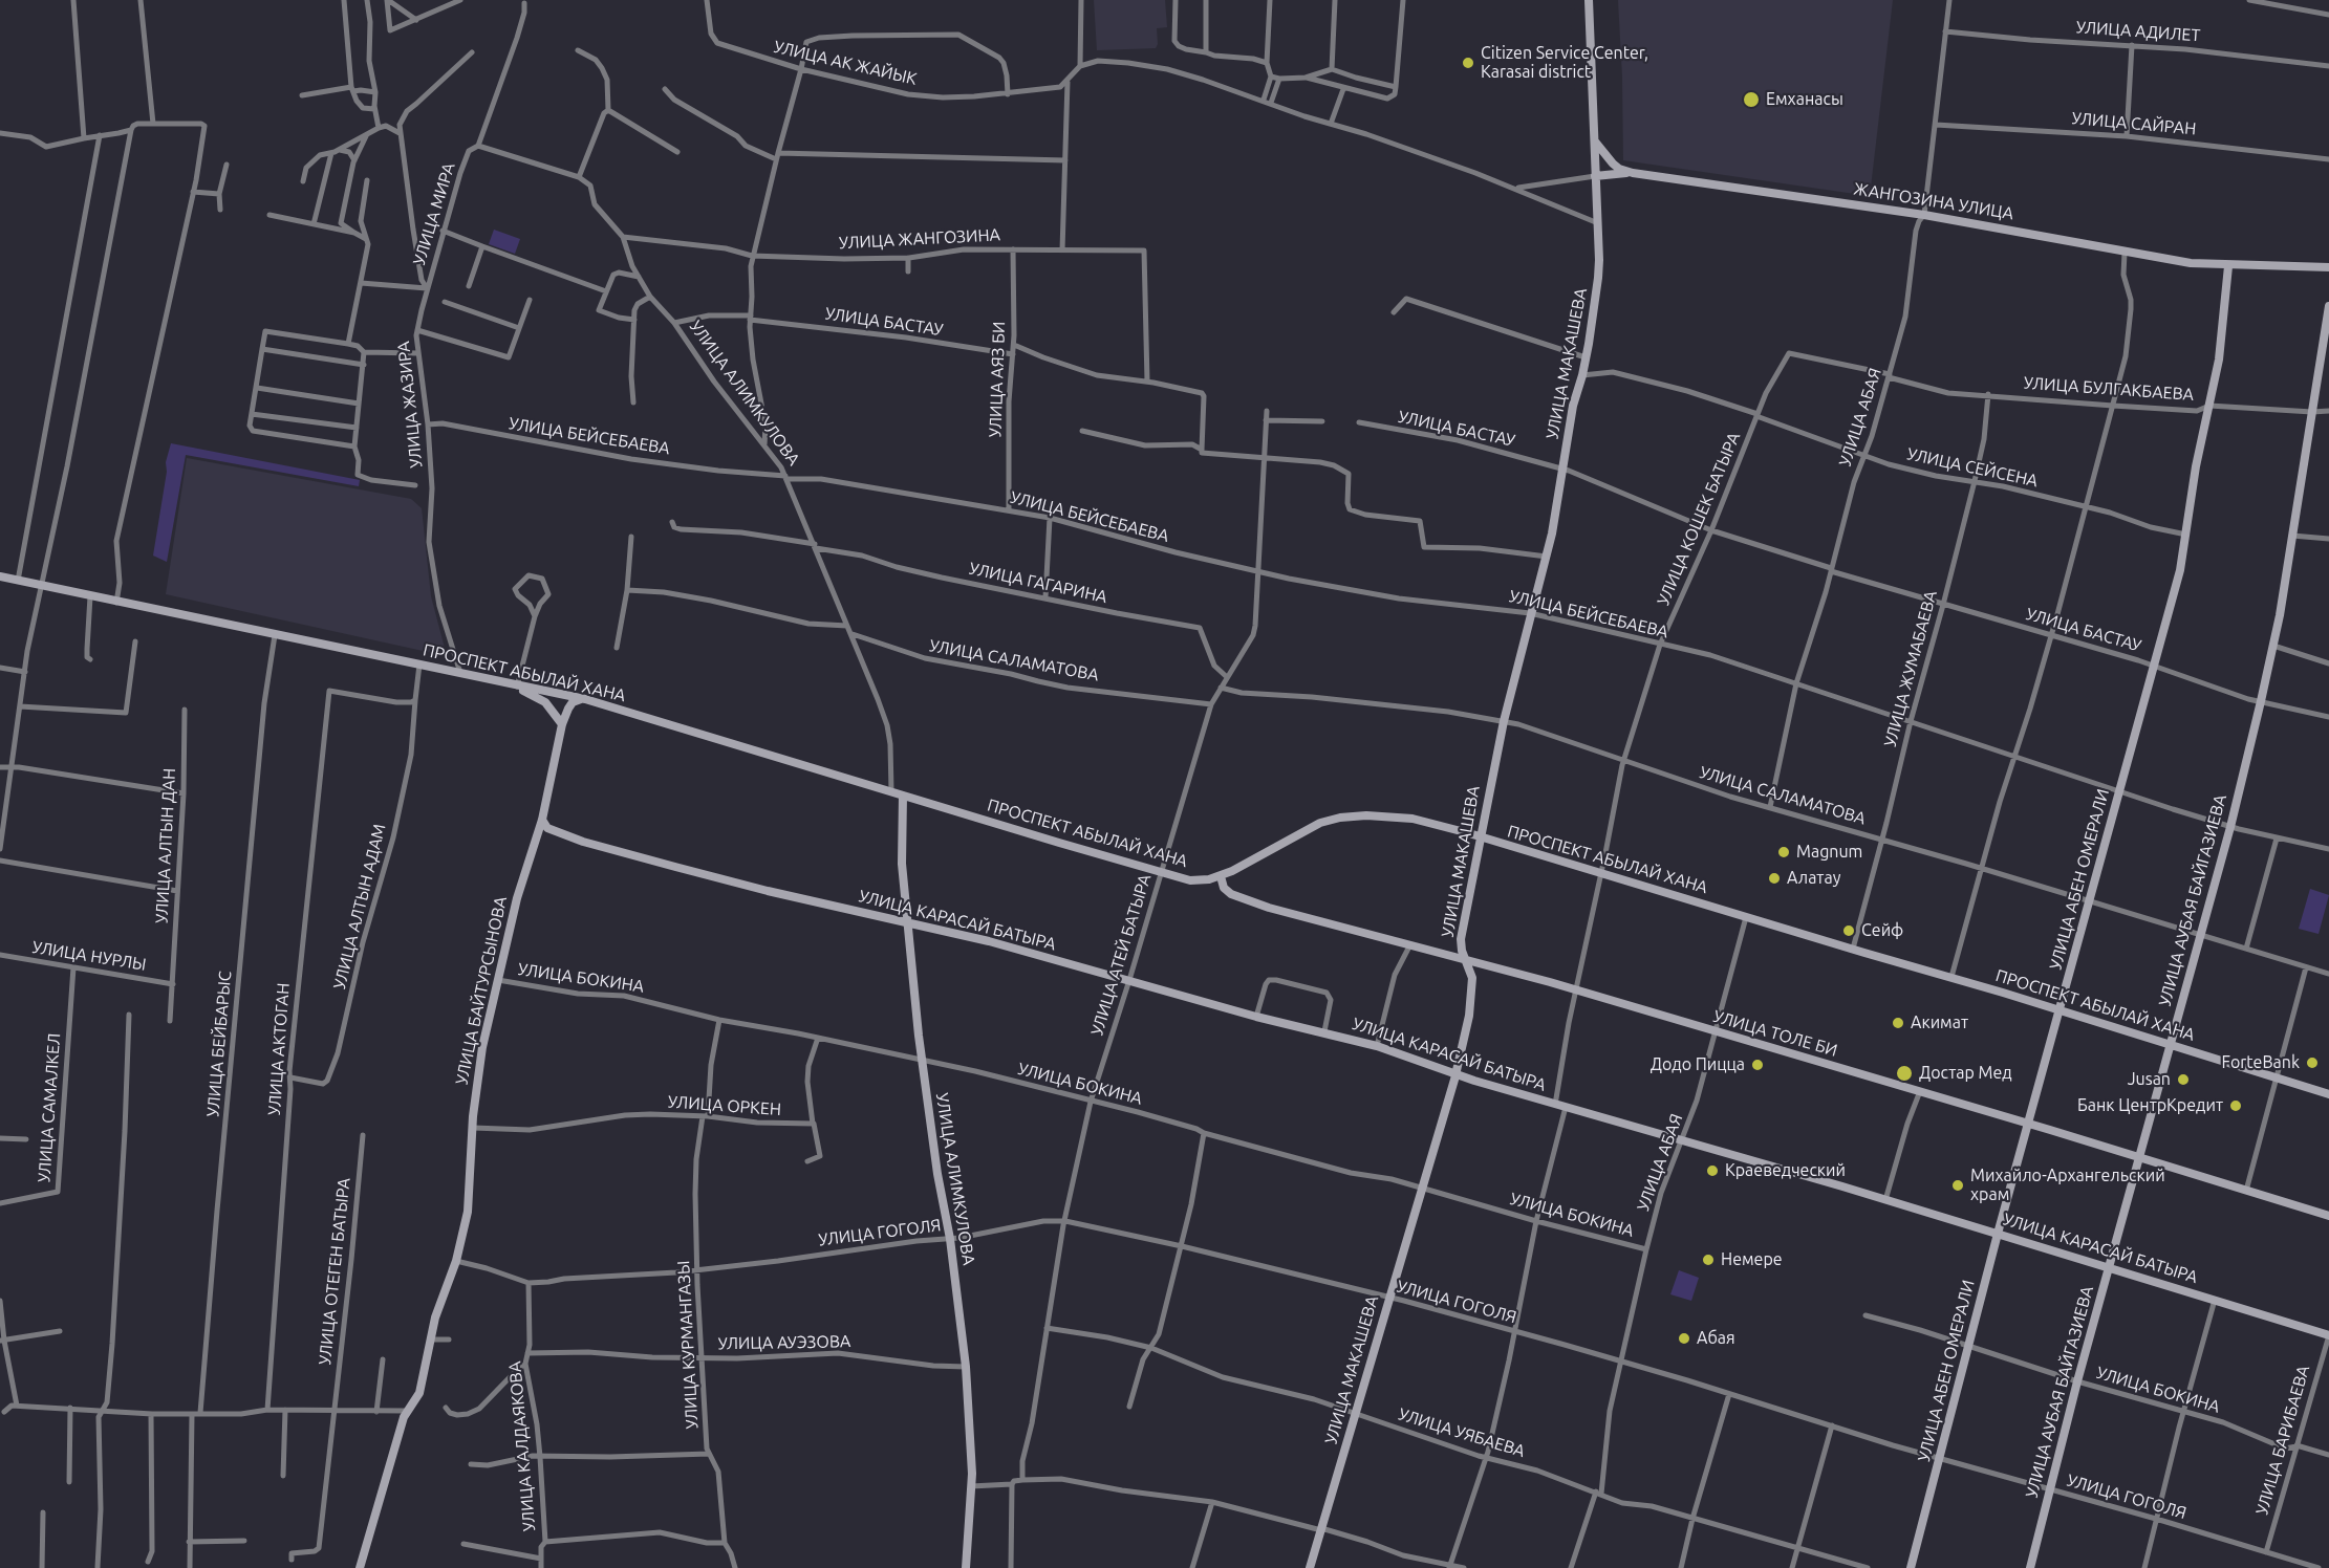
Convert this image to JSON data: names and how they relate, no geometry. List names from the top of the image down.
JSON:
{
  "streets": {
    "main road": [
      "ЖАНГОЗИНА УЛИЦА",
      "УЛИЦА МАКАШЕВА",
      "УЛИЦА АЛИМКУЛОВА",
      "ПРОСПЕКТ АБЫЛАЙ ХАНА",
      "УЛИЦА АБЕН ОМЕРАЛИ",
      "УЛИЦА АУБАЯ БАЙГАЗИЕВА",
      "УЛИЦА КАРАСАЙ БАТЫРА",
      "УЛИЦА БАЙТУРСЫНОВА",
      "УЛИЦА ТОЛЕ БИ"
    ],
    "street": [
      "УЛИЦА АДИЛЕТ",
      "УЛИЦА АК ЖАЙЫК",
      "УЛИЦА САЙРАН",
      "УЛИЦА МИРА",
      "УЛИЦА ЖАНГОЗИНА",
      "УЛИЦА БАСТАУ",
      "УЛИЦА АЯЗ БИ",
      "УЛИЦА БУЛГАКБАЕВА",
      "УЛИЦА ЖАЗИРА",
      "УЛИЦА АБАЯ",
      "УЛИЦА БЕЙСЕБАЕВА",
      "УЛИЦА СЕЙСЕНА",
      "УЛИЦА КОШЕК БАТЫРА",
      "УЛИЦА ГАГАРИНА",
      "УЛИЦА САЛАМАТОВА",
      "УЛИЦА ЖУМАБАЕВА",
      "УЛИЦА АЛТЫН ДАН",
      "УЛИЦА АЛТЫН АДАМ",
      "УЛИЦА АТЕЙ БАТЫРА",
      "УЛИЦА НУРЛЫ",
      "УЛИЦА БОКИНА",
      "УЛИЦА БЕЙБАРЫС",
      "УЛИЦА АКТОГАН",
      "УЛИЦА ОРКЕН",
      "УЛИЦА САМАЛКЕЛ",
      "УЛИЦА ГОГОЛЯ",
      "УЛИЦА ОТЕГЕН БАТЫРА",
      "УЛИЦА АУЭЗОВА",
      "УЛИЦА КУРМАНГАЗЫ",
      "УЛИЦА УЯБАЕВА",
      "УЛИЦА БАРИБАЕВА",
      "УЛИЦА КАЛДАЯКОВА"
    ]
  },
  "crossings": [
    ["УЛИЦА АДИЛЕТ", "УЛИЦА АБАЯ"],
    ["УЛИЦА САЙРАН", "УЛИЦА АБАЯ"],
    ["ЖАНГОЗИНА УЛИЦА", "УЛИЦА АБАЯ"],
    ["ЖАНГОЗИНА УЛИЦА", "УЛИЦА АБЕН ОМЕРАЛИ"],
    ["УЛИЦА МИРА", "УЛИЦА ЖАЗИРА"],
    ["УЛИЦА ЖАНГОЗИНА", "УЛИЦА АЯЗ БИ"],
    ["УЛИЦА ЖАНГОЗИНА", "УЛИЦА АЛИМКУЛОВА"],
    ["УЛИЦА БАСТАУ", "УЛИЦА МАКАШЕВА"],
    ["УЛИЦА БАСТАУ", "УЛИЦА АЯЗ БИ"],
    ["УЛИЦА БАСТАУ", "УЛИЦА АЛИМКУЛОВА"],
    ["УЛИЦА БАСТАУ", "УЛИЦА АБАЯ"],
    ["УЛИЦА БАСТАУ", "УЛИЦА КОШЕК БАТЫРА"],
    ["УЛИЦА БАСТАУ", "УЛИЦА ЖУМАБАЕВА"],
    ["УЛИЦА БАСТАУ", "УЛИЦА АБЕН ОМЕРАЛИ"],
    ["УЛИЦА БАСТАУ", "УЛИЦА АУБАЯ БАЙГАЗИЕВА"],
    ["УЛИЦА МАКАШЕВА", "УЛИЦА БЕЙСЕБАЕВА"],
    ["УЛИЦА МАКАШЕВА", "УЛИЦА СЕЙСЕНА"],
    ["УЛИЦА МАКАШЕВА", "УЛИЦА САЛАМАТОВА"],
    ["УЛИЦА МАКАШЕВА", "ПРОСПЕКТ АБЫЛАЙ ХАНА"],
    ["УЛИЦА МАКАШЕВА", "УЛИЦА КАРАСАЙ БАТЫРА"],
    ["УЛИЦА МАКАШЕВА", "УЛИЦА БОКИНА"],
    ["УЛИЦА МАКАШЕВА", "УЛИЦА ТОЛЕ БИ"],
    ["УЛИЦА МАКАШЕВА", "УЛИЦА ГОГОЛЯ"],
    ["УЛИЦА МАКАШЕВА", "УЛИЦА УЯБАЕВА"],
    ["УЛИЦА АЯЗ БИ", "УЛИЦА БЕЙСЕБАЕВА"],
    ["УЛИЦА БУЛГАКБАЕВА", "УЛИЦА АБАЯ"],
    ["УЛИЦА БУЛГАКБАЕВА", "УЛИЦА КОШЕК БАТЫРА"],
    ["УЛИЦА БУЛГАКБАЕВА", "УЛИЦА ЖУМАБАЕВА"],
    ["УЛИЦА БУЛГАКБАЕВА", "УЛИЦА АБЕН ОМЕРАЛИ"],
    ["УЛИЦА БУЛГАКБАЕВА", "УЛИЦА АУБАЯ БАЙГАЗИЕВА"],
    ["УЛИЦА АЛИМКУЛОВА", "УЛИЦА БЕЙСЕБАЕВА"],
    ["УЛИЦА АЛИМКУЛОВА", "УЛИЦА ГАГАРИНА"],
    ["УЛИЦА АЛИМКУЛОВА", "УЛИЦА САЛАМАТОВА"],
    ["УЛИЦА АЛИМКУЛОВА", "ПРОСПЕКТ АБЫЛАЙ ХАНА"],
    ["УЛИЦА АЛИМКУЛОВА", "УЛИЦА КАРАСАЙ БАТЫРА"],
    ["УЛИЦА АЛИМКУЛОВА", "УЛИЦА БОКИНА"],
    ["УЛИЦА АЛИМКУЛОВА", "УЛИЦА ГОГОЛЯ"],
    ["УЛИЦА АЛИМКУЛОВА", "УЛИЦА АУЭЗОВА"],
    ["УЛИЦА ЖАЗИРА", "УЛИЦА БЕЙСЕБАЕВА"],
    ["УЛИЦА ЖАЗИРА", "ПРОСПЕКТ АБЫЛАЙ ХАНА"],
    ["УЛИЦА АБАЯ", "УЛИЦА БЕЙСЕБАЕВА"],
    ["УЛИЦА АБАЯ", "УЛИЦА СЕЙСЕНА"],
    ["УЛИЦА АБАЯ", "УЛИЦА САЛАМАТОВА"],
    ["УЛИЦА АБАЯ", "ПРОСПЕКТ АБЫЛАЙ ХАНА"],
    ["УЛИЦА АБАЯ", "УЛИЦА КАРАСАЙ БАТЫРА"],
    ["УЛИЦА АБАЯ", "УЛИЦА БОКИНА"],
    ["УЛИЦА АБАЯ", "УЛИЦА ТОЛЕ БИ"],
    ["УЛИЦА АБАЯ", "УЛИЦА ГОГОЛЯ"],
    ["УЛИЦА АБАЯ", "УЛИЦА УЯБАЕВА"],
    ["УЛИЦА БЕЙСЕБАЕВА", "УЛИЦА КОШЕК БАТЫРА"],
    ["УЛИЦА БЕЙСЕБАЕВА", "УЛИЦА ЖУМАБАЕВА"],
    ["УЛИЦА БЕЙСЕБАЕВА", "УЛИЦА АБЕН ОМЕРАЛИ"],
    ["УЛИЦА БЕЙСЕБАЕВА", "УЛИЦА АУБАЯ БАЙГАЗИЕВА"],
    ["УЛИЦА БЕЙСЕБАЕВА", "УЛИЦА АТЕЙ БАТЫРА"],
    ["УЛИЦА СЕЙСЕНА", "УЛИЦА КОШЕК БАТЫРА"],
    ["УЛИЦА СЕЙСЕНА", "УЛИЦА ЖУМАБАЕВА"],
    ["УЛИЦА СЕЙСЕНА", "УЛИЦА АБЕН ОМЕРАЛИ"],
    ["УЛИЦА КОШЕК БАТЫРА", "УЛИЦА САЛАМАТОВА"],
    ["УЛИЦА КОШЕК БАТЫРА", "ПРОСПЕКТ АБЫЛАЙ ХАНА"],
    ["УЛИЦА КОШЕК БАТЫРА", "УЛИЦА КАРАСАЙ БАТЫРА"],
    ["УЛИЦА КОШЕК БАТЫРА", "УЛИЦА ТОЛЕ БИ"],
    ["УЛИЦА ГАГАРИНА", "УЛИЦА АТЕЙ БАТЫРА"],
    ["УЛИЦА САЛАМАТОВА", "УЛИЦА ЖУМАБАЕВА"],
    ["УЛИЦА САЛАМАТОВА", "УЛИЦА АБЕН ОМЕРАЛИ"],
    ["УЛИЦА САЛАМАТОВА", "УЛИЦА АУБАЯ БАЙГАЗИЕВА"],
    ["УЛИЦА САЛАМАТОВА", "УЛИЦА АТЕЙ БАТЫРА"],
    ["УЛИЦА ЖУМАБАЕВА", "ПРОСПЕКТ АБЫЛАЙ ХАНА"],
    ["ПРОСПЕКТ АБЫЛАЙ ХАНА", "УЛИЦА АБЕН ОМЕРАЛИ"],
    ["ПРОСПЕКТ АБЫЛАЙ ХАНА", "УЛИЦА АУБАЯ БАЙГАЗИЕВА"],
    ["ПРОСПЕКТ АБЫЛАЙ ХАНА", "УЛИЦА АТЕЙ БАТЫРА"],
    ["ПРОСПЕКТ АБЫЛАЙ ХАНА", "УЛИЦА ТОЛЕ БИ"],
    ["ПРОСПЕКТ АБЫЛАЙ ХАНА", "УЛИЦА БЕЙБАРЫС"],
    ["УЛИЦА АЛТЫН ДАН", "УЛИЦА НУРЛЫ"],
    ["УЛИЦА АБЕН ОМЕРАЛИ", "УЛИЦА КАРАСАЙ БАТЫРА"],
    ["УЛИЦА АБЕН ОМЕРАЛИ", "УЛИЦА БОКИНА"],
    ["УЛИЦА АБЕН ОМЕРАЛИ", "УЛИЦА ТОЛЕ БИ"],
    ["УЛИЦА АБЕН ОМЕРАЛИ", "УЛИЦА ГОГОЛЯ"],
    ["УЛИЦА АУБАЯ БАЙГАЗИЕВА", "УЛИЦА КАРАСАЙ БАТЫРА"],
    ["УЛИЦА АУБАЯ БАЙГАЗИЕВА", "УЛИЦА БОКИНА"],
    ["УЛИЦА АУБАЯ БАЙГАЗИЕВА", "УЛИЦА ТОЛЕ БИ"],
    ["УЛИЦА АУБАЯ БАЙГАЗИЕВА", "УЛИЦА ГОГОЛЯ"],
    ["УЛИЦА АЛТЫН АДАМ", "УЛИЦА АКТОГАН"],
    ["УЛИЦА КАРАСАЙ БАТЫРА", "УЛИЦА АТЕЙ БАТЫРА"],
    ["УЛИЦА КАРАСАЙ БАТЫРА", "УЛИЦА БАРИБАЕВА"],
    ["УЛИЦА АТЕЙ БАТЫРА", "УЛИЦА БОКИНА"],
    ["УЛИЦА АТЕЙ БАТЫРА", "УЛИЦА ГОГОЛЯ"],
    ["УЛИЦА АТЕЙ БАТЫРА", "УЛИЦА УЯБАЕВА"],
    ["УЛИЦА НУРЛЫ", "УЛИЦА САМАЛКЕЛ"],
    ["УЛИЦА БОКИНА", "УЛИЦА БАЙТУРСЫНОВА"],
    ["УЛИЦА БОКИНА", "УЛИЦА КУРМАНГАЗЫ"],
    ["УЛИЦА БОКИНА", "УЛИЦА БАРИБАЕВА"],
    ["УЛИЦА БАЙТУРСЫНОВА", "УЛИЦА ОРКЕН"],
    ["УЛИЦА БАЙТУРСЫНОВА", "УЛИЦА ГОГОЛЯ"],
    ["УЛИЦА ОРКЕН", "УЛИЦА КУРМАНГАЗЫ"],
    ["УЛИЦА ГОГОЛЯ", "УЛИЦА КУРМАНГАЗЫ"],
    ["УЛИЦА ГОГОЛЯ", "УЛИЦА БАРИБАЕВА"],
    ["УЛИЦА ГОГОЛЯ", "УЛИЦА КАЛДАЯКОВА"],
    ["УЛИЦА АУЭЗОВА", "УЛИЦА КУРМАНГАЗЫ"],
    ["УЛИЦА АУЭЗОВА", "УЛИЦА КАЛДАЯКОВА"]
  ],
  "places": [
    "Citizen Service Center, Karasai district",
    "Емханасы",
    "Magnum",
    "Алатау",
    "Сейф",
    "Акимат",
    "ForteBank",
    "Додо Пицца",
    "Достар Мед",
    "Jusan",
    "Банк ЦентрКредит",
    "Краеведческий",
    "Михайло-Архангельский храм",
    "Немере",
    "Абая"
  ]
}
